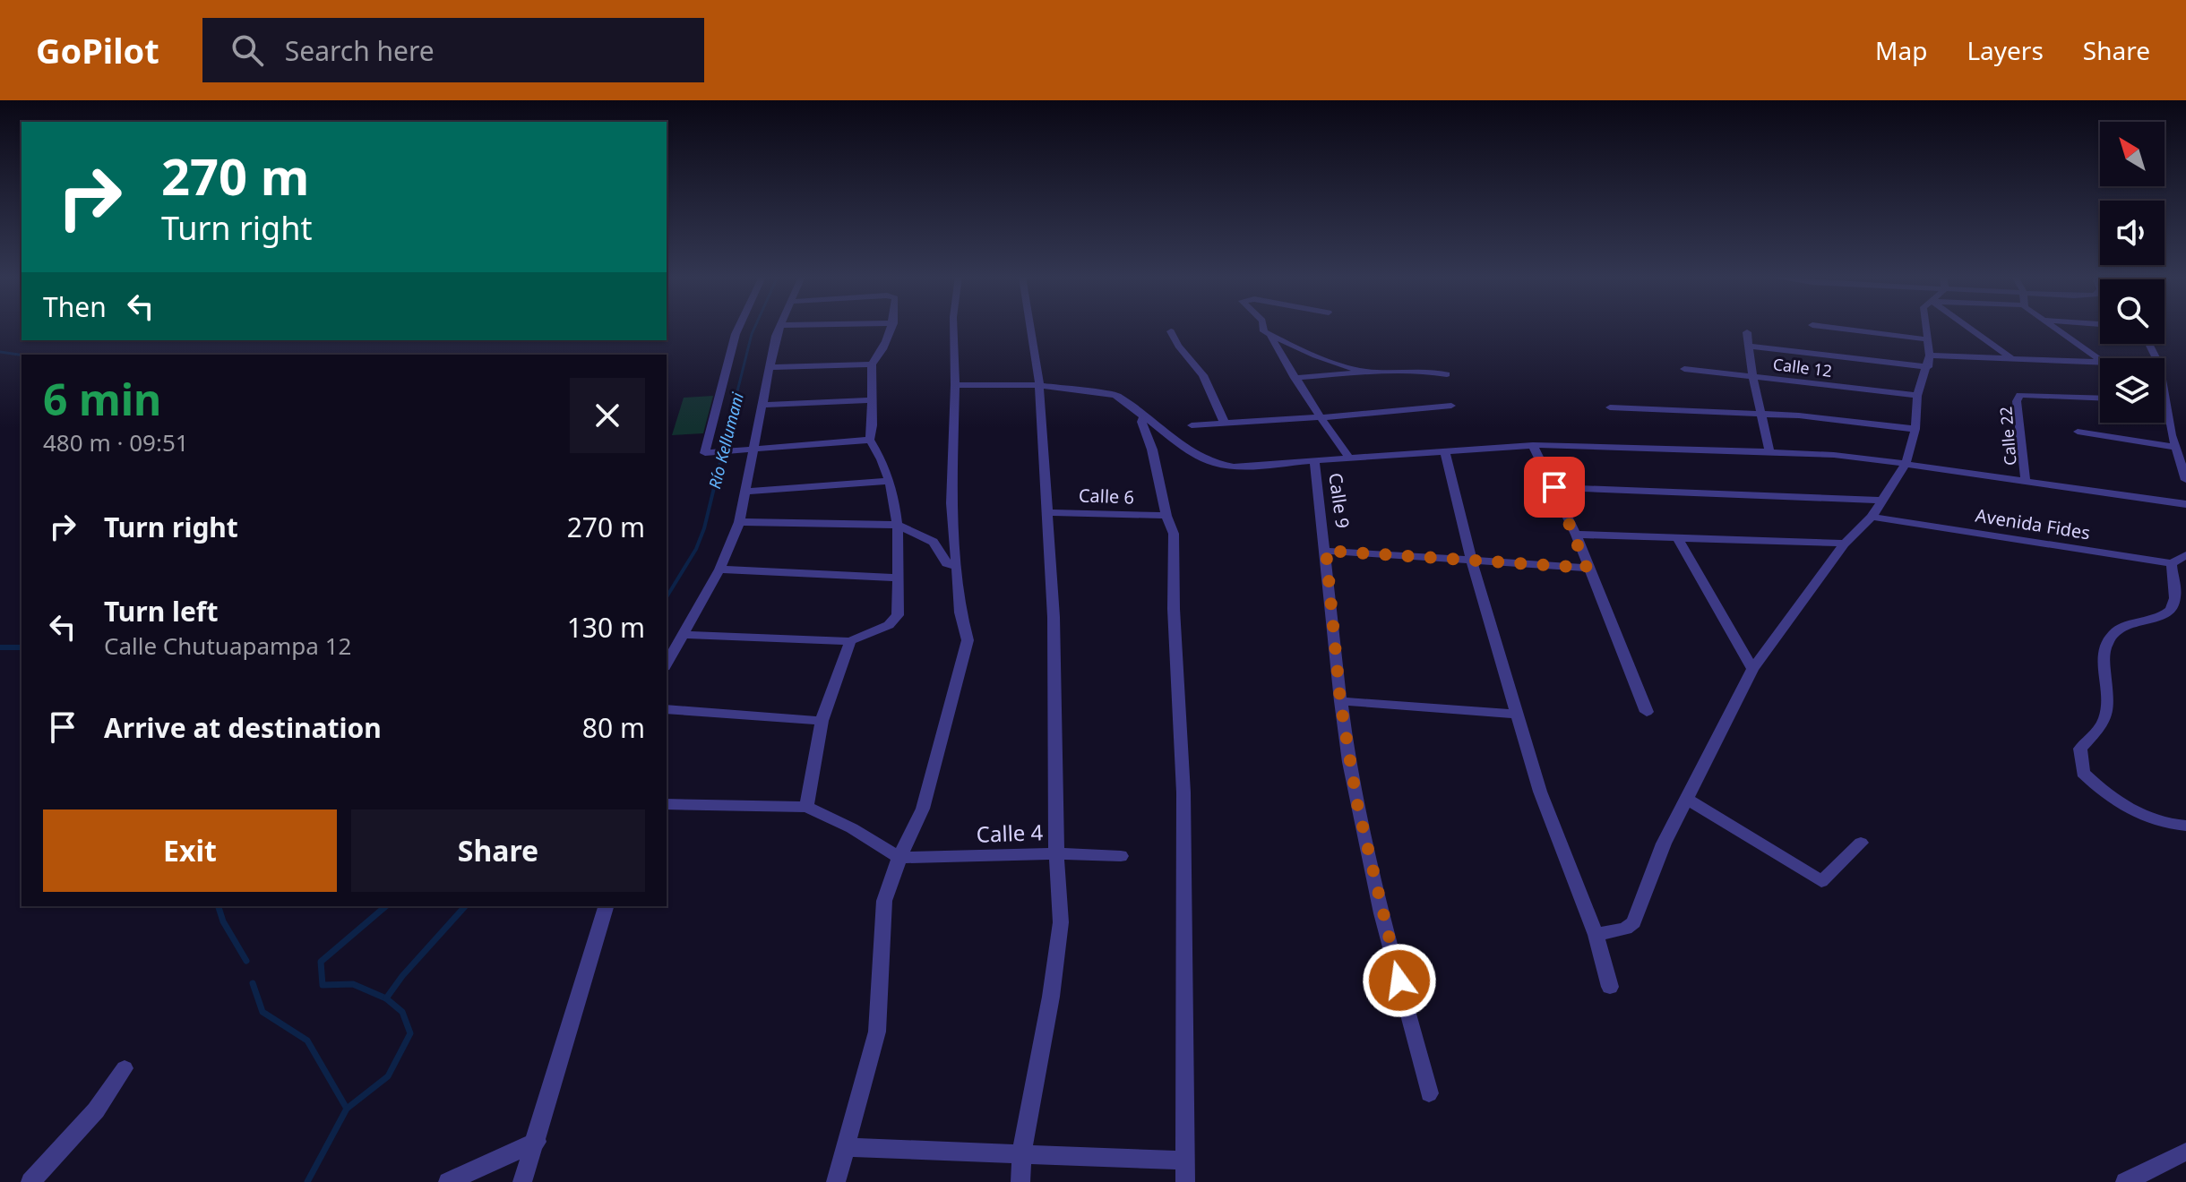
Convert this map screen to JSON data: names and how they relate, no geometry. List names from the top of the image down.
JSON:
{
  "streets": {
    "street": [
      "Calle 12",
      "Calle 22",
      "Calle 6",
      "Calle 9",
      "Avenida Fides",
      "Calle 4"
    ]
  },
  "water": ["Río Kellumani"],
  "north": "top left",
  "page": {
    "header": "GoPilot",
    "search": "Search here",
    "nav": ["Map", "Layers", "Share"],
    "turn": ["270 m", "Turn right"],
    "then": "Then",
    "heading": ["6 min", "480 m · 09:51"],
    "list": [
      {
        "name": "Turn right",
        "value": "270 m"
      },
      {
        "name": "Turn left",
        "note": "Calle Chutuapampa 12",
        "value": "130 m"
      },
      {
        "name": "Arrive at destination",
        "value": "80 m"
      }
    ],
    "buttons": ["Exit", "Share"]
  }
}
